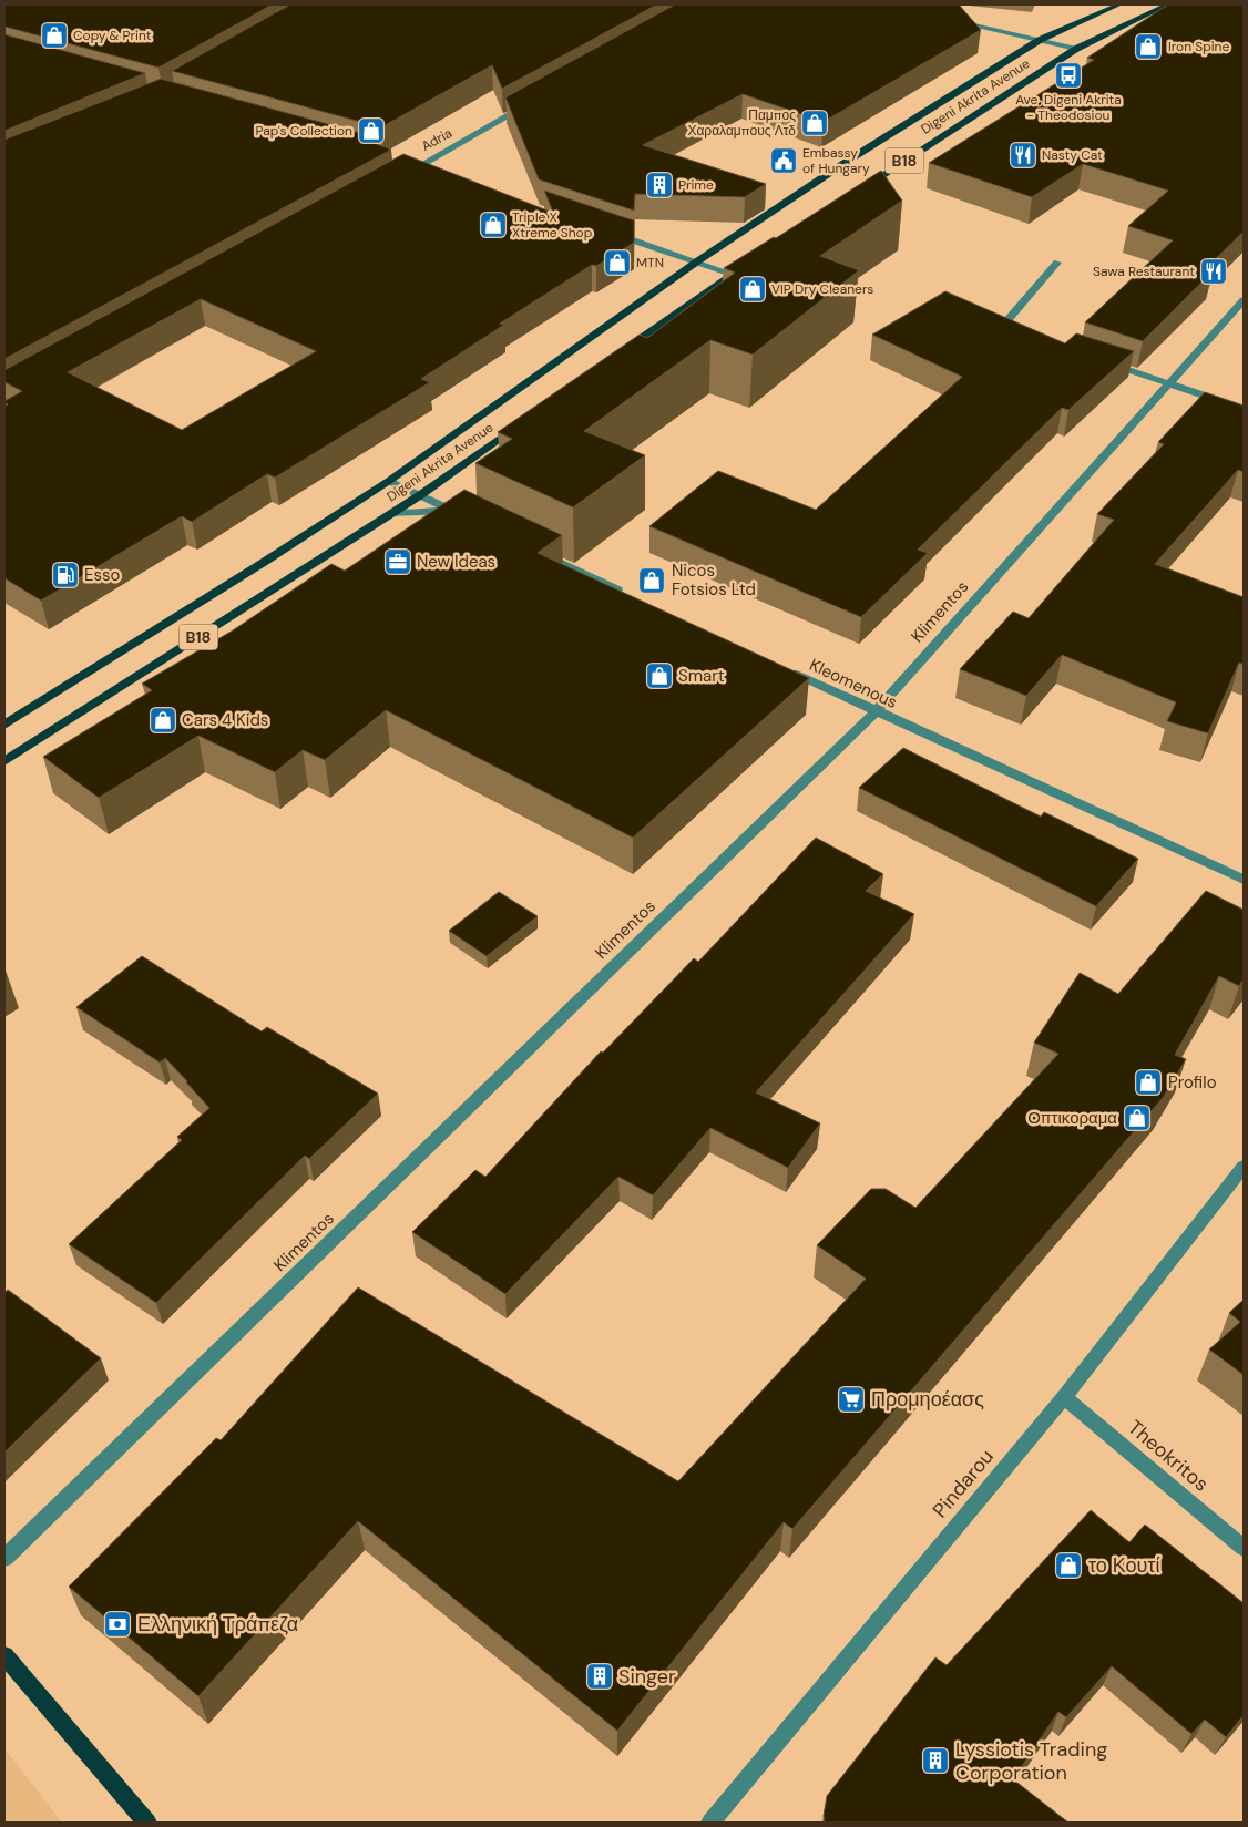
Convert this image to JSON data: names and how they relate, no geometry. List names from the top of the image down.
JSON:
{
  "streets": {
    "main road": ["Digeni Akrita Avenue", "B18"],
    "street": [
      "Adria",
      "Klimentos",
      "Kleomenous",
      "Theokritos",
      "Pindarou"
    ]
  },
  "crossings": [
    ["Klimentos", "Kleomenous"],
    ["Theokritos", "Pindarou"]
  ],
  "places": {
    "shop": [
      "Copy & Print",
      "Iron Spine",
      "Παμπος Χαραλαμπους Λτδ",
      "Pap's Collection",
      "Triple X Xtreme Shop",
      "MTN",
      "VIP Dry Cleaners",
      "Nicos Fotsios Ltd",
      "Smart",
      "Cars 4 Kids",
      "Profilo",
      "Οπτικοραμα",
      "το Κουτί"
    ],
    "bus stop": ["Ave. Digeni Akrita - Theodosiou"],
    "restaurant": ["Nasty Cat", "Sawa Restaurant"],
    "public building": ["Embassy of Hungary"],
    "building": ["Prime", "Singer", "Lyssiotis Trading Corporation"],
    "office": ["New Ideas"],
    "fuel station": ["Esso"],
    "supermarket": ["Προμηοέασς"],
    "bank": ["Ελληνική Τράπεζα"]
  }
}
